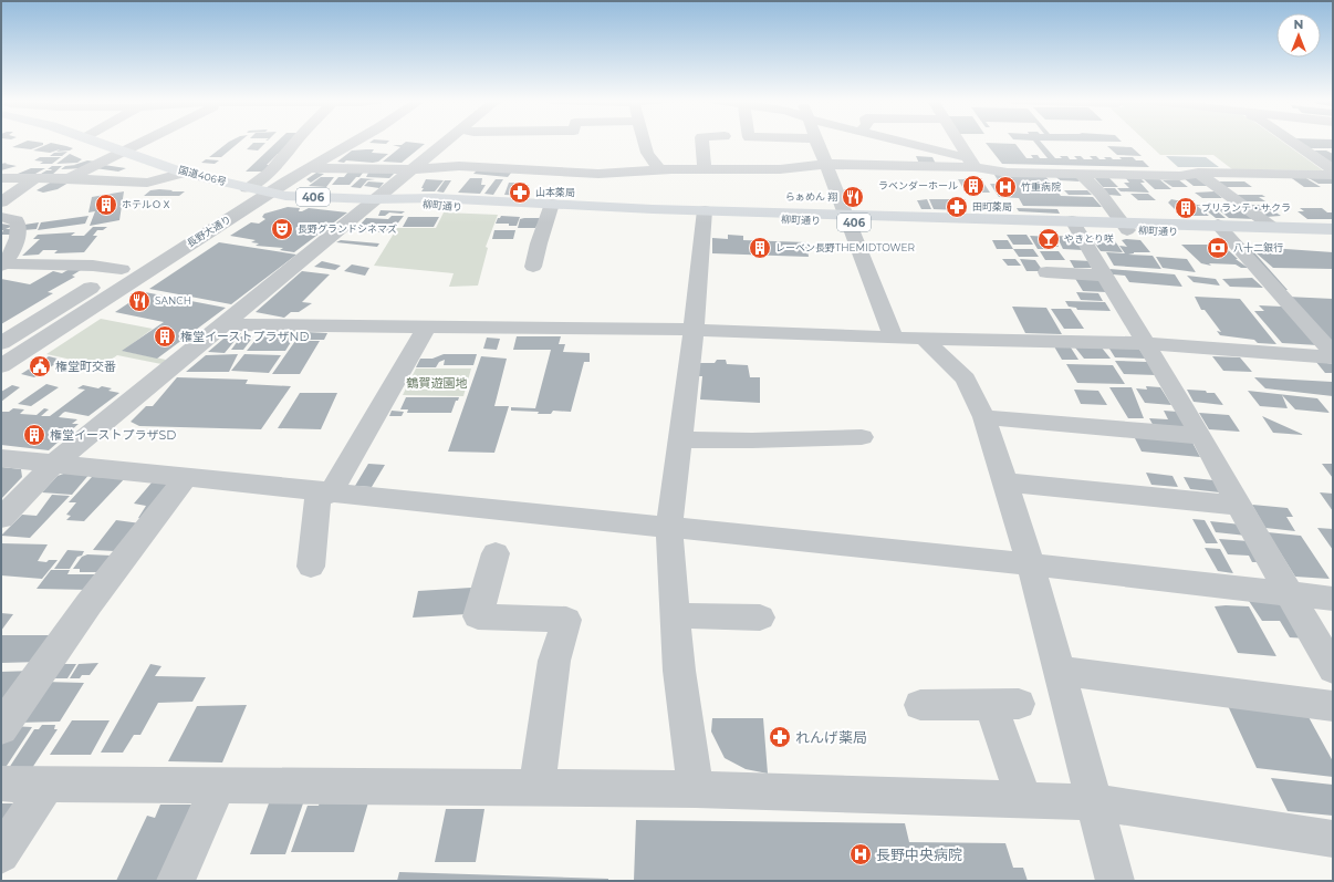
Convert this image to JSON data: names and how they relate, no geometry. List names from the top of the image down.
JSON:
{
  "streets": {
    "highway": ["国道406号", "406", "柳町通り"],
    "street": ["長野大通り"]
  },
  "crossings": [
    ["国道406号", "柳町通り"],
    ["国道406号", "長野大通り"],
    ["柳町通り", "長野大通り"]
  ],
  "parks": ["鶴賀遊園地"],
  "places": {
    "building": [
      "ラベンダーホール",
      "ホテルＯＸ",
      "ブリランテ・サクラ",
      "レーベン長野THEMIDTOWER",
      "権堂イーストプラザND",
      "権堂イーストプラザSD"
    ],
    "hospital": ["竹重病院", "長野中央病院"],
    "pharmacy": ["山本薬局", "田町薬局", "れんげ薬局"],
    "restaurant": ["らぁめん 翔", "SANCH"],
    "theatre": ["長野グランドシネマズ"],
    "bar": ["やきとり咲"],
    "bank": ["八十二銀行"],
    "public building": ["権堂町交番"]
  },
  "north": "top"
}
